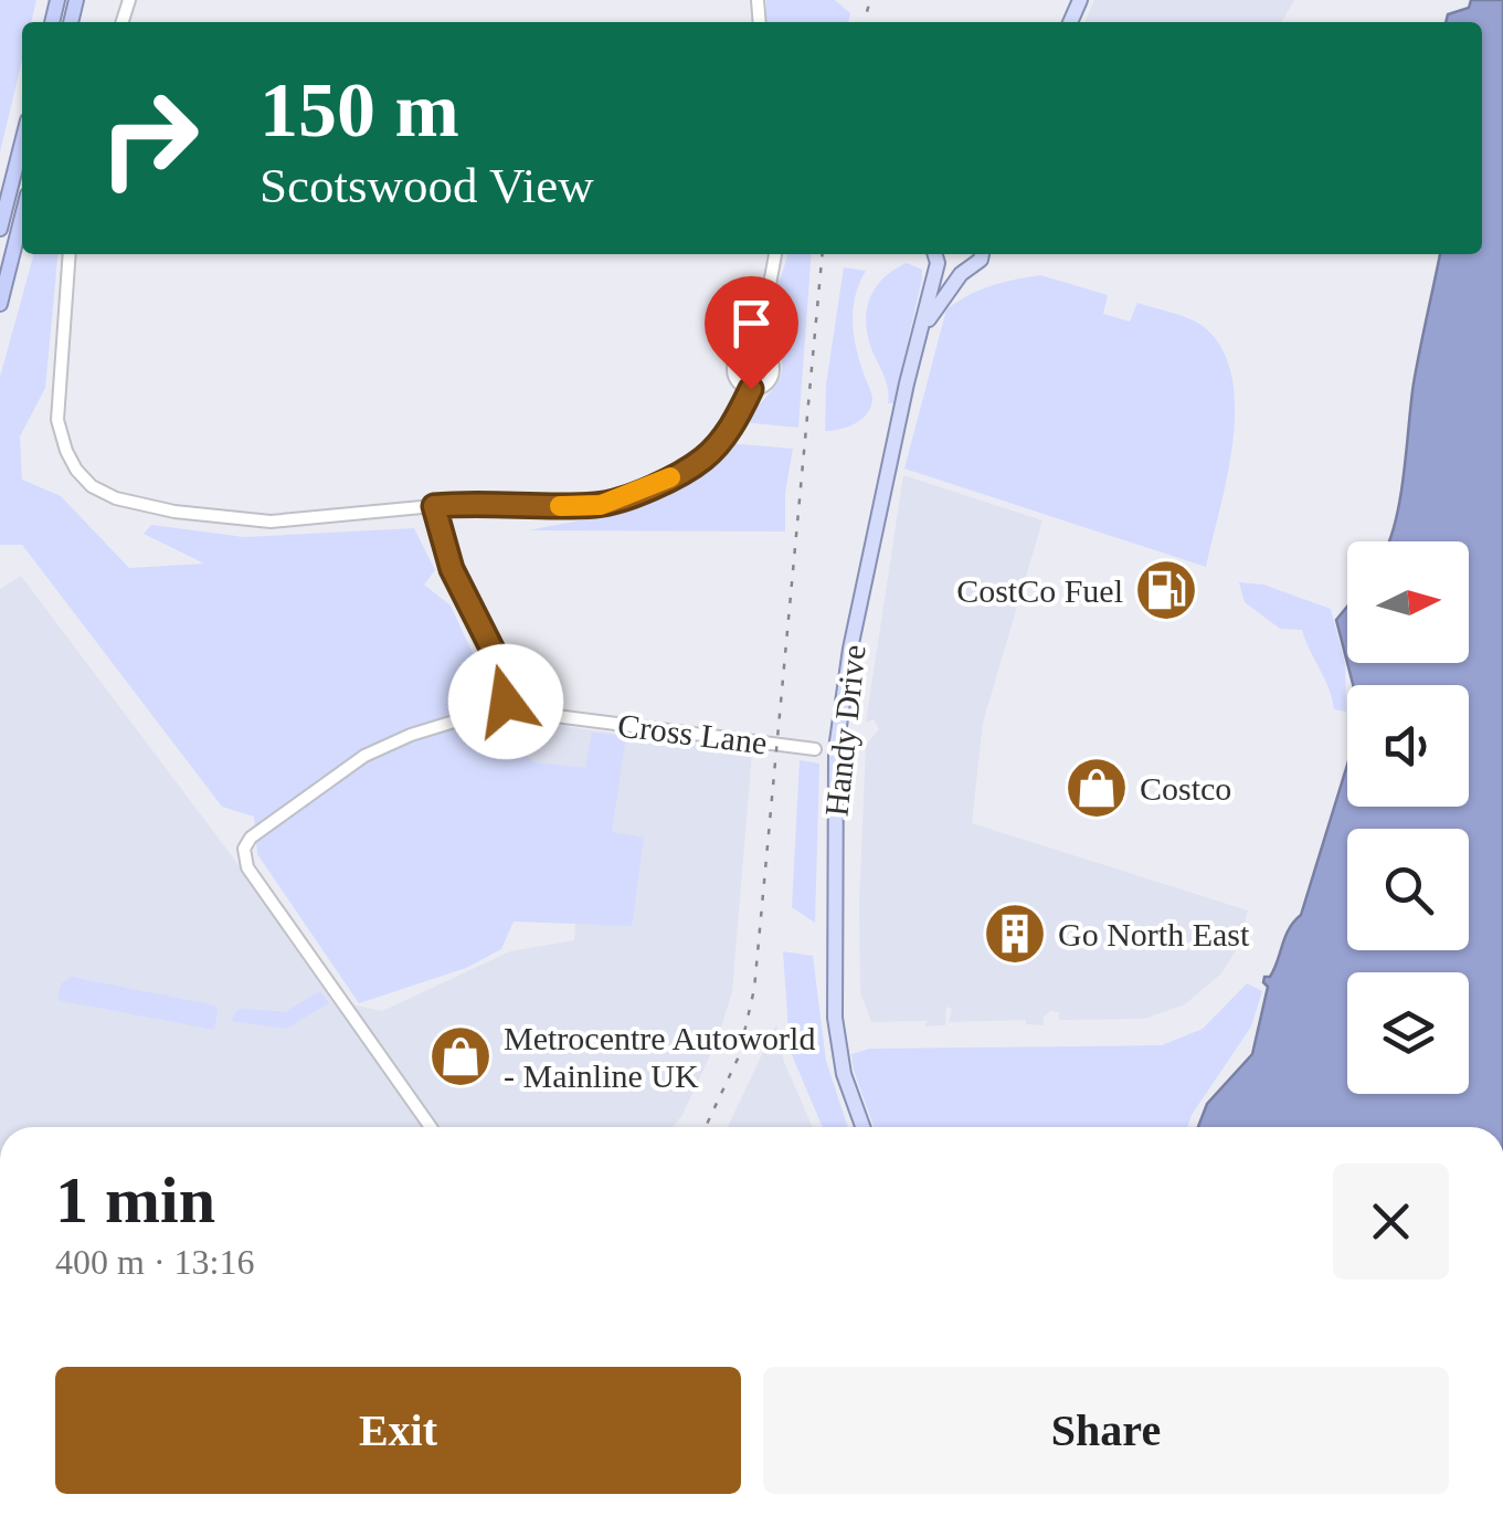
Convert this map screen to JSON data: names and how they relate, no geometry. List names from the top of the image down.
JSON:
{
  "streets": {
    "main road": ["Handy Drive"],
    "street": ["Cross Lane"]
  },
  "places": {
    "fuel station": ["CostCo Fuel"],
    "shop": ["Costco", "Metrocentre Autoworld - Mainline UK"],
    "building": ["Go North East"]
  },
  "north": "right",
  "page": {
    "turn": ["150 m", "Scotswood View"],
    "heading": ["1 min", "400 m · 13:16"],
    "buttons": ["Exit", "Share"]
  }
}
